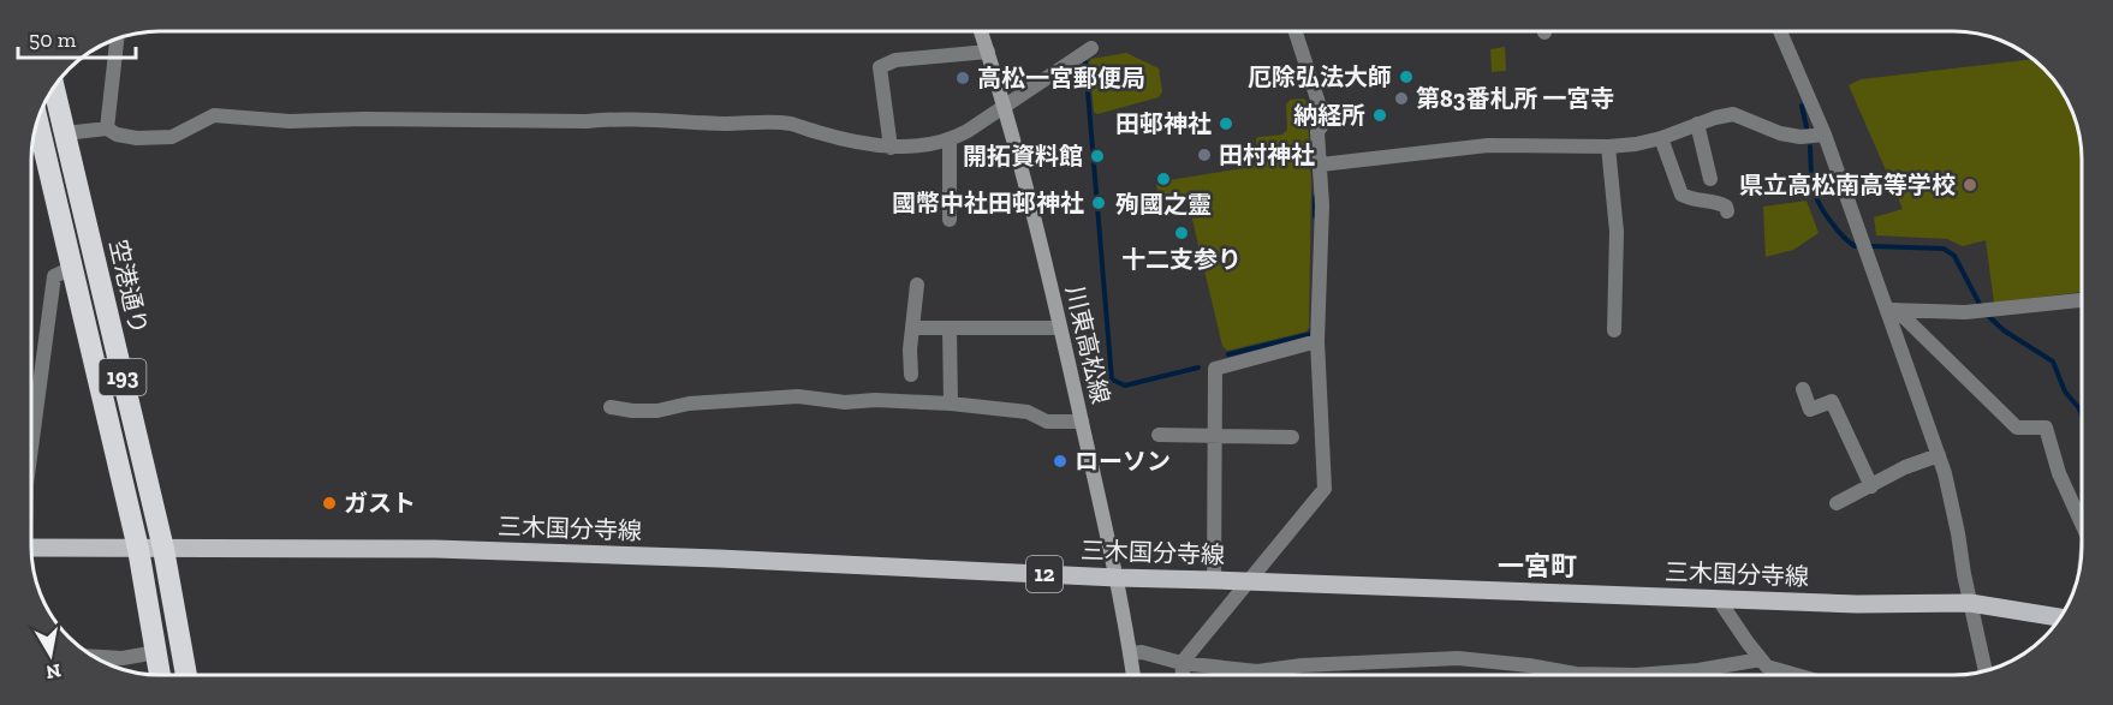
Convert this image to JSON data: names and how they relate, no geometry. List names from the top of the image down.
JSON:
{
  "streets": {
    "highway": ["空港通り", "193"],
    "main road": ["川東高松線", "三木国分寺線", "12"]
  },
  "crossings": [
    ["空港通り", "三木国分寺線"],
    ["川東高松線", "三木国分寺線"],
    ["193", "三木国分寺線"]
  ],
  "districts": ["一宮町"],
  "places": [
    "厄除弘法大師",
    "高松一宮郵便局",
    "第83番札所 一宮寺",
    "納経所",
    "田邨神社",
    "田村神社",
    "開拓資料館",
    "殉國之靈",
    "県立高松南高等学校",
    "國幣中社田邨神社",
    "十二支参り",
    "ローソン",
    "ガスト"
  ],
  "scale_bar": "50 m",
  "north": "bottom"
}
